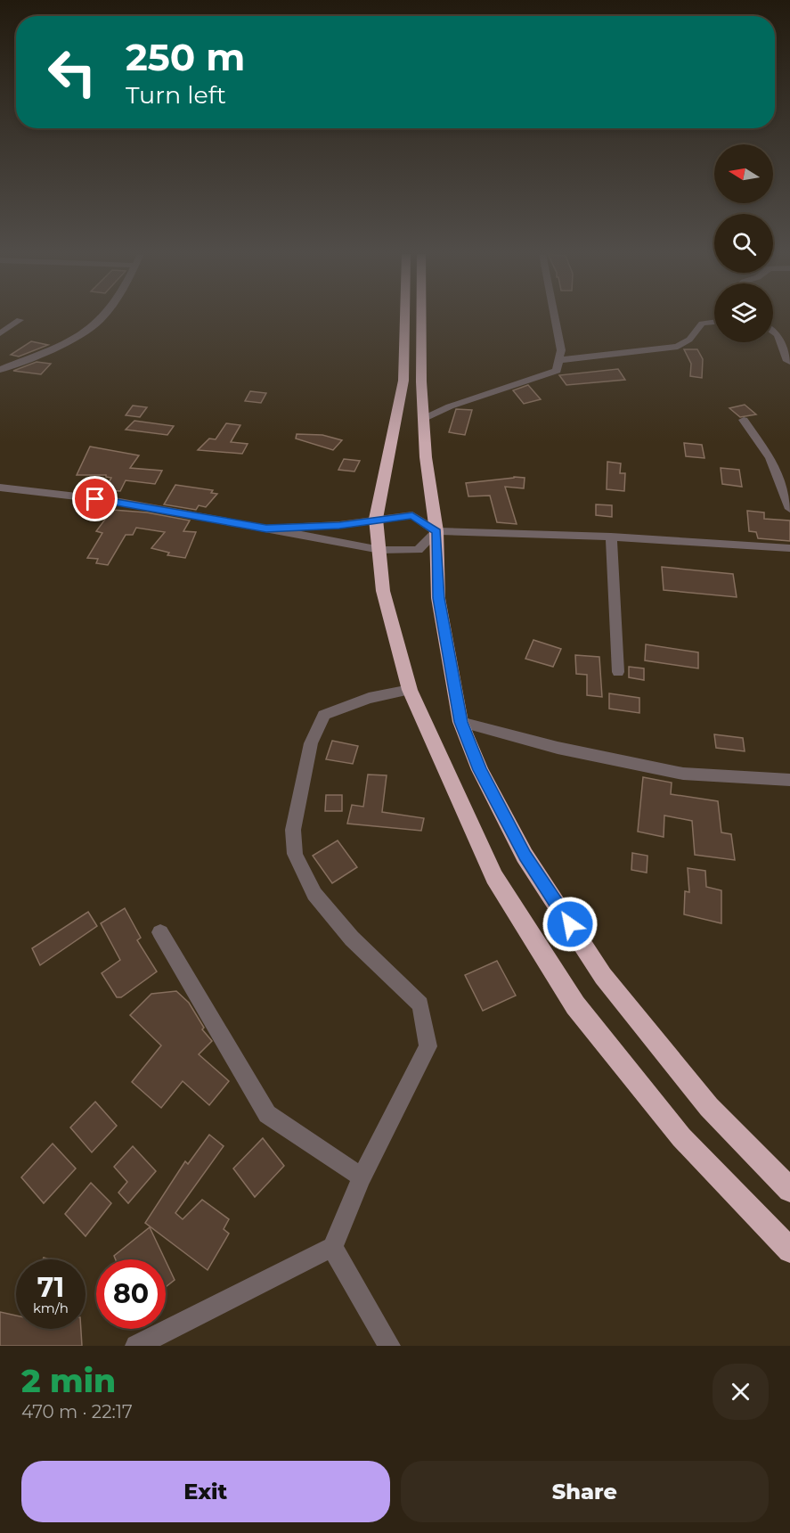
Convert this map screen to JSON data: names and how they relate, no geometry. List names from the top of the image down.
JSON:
{
  "north": "left",
  "page": {
    "turn": ["250 m", "Turn left"],
    "speed": "71 km/h",
    "limit": "80",
    "heading": ["2 min", "470 m · 22:17"],
    "buttons": ["Exit", "Share"]
  }
}
